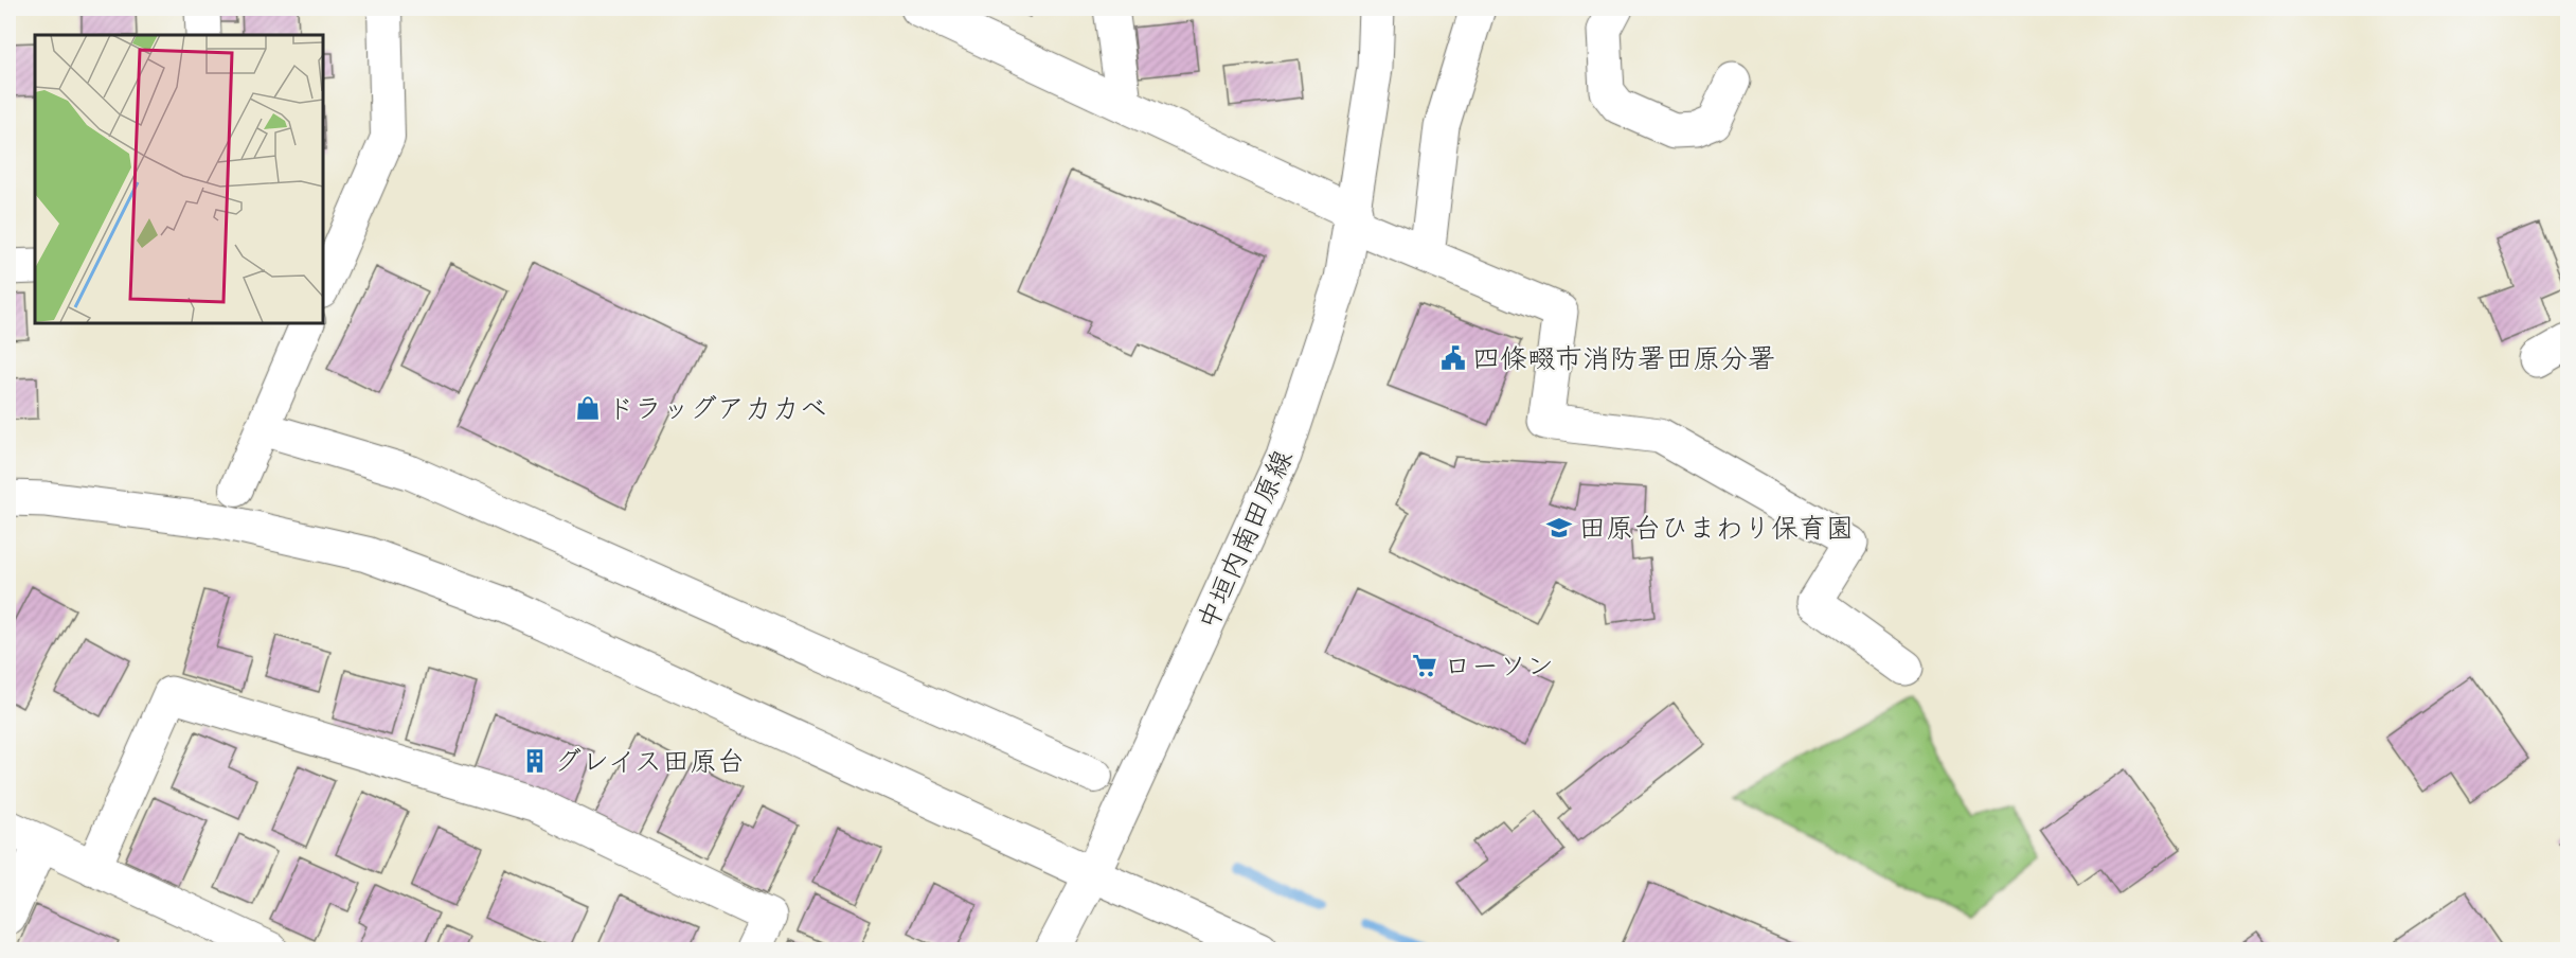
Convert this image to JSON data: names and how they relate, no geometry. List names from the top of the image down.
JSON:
{
  "streets": {
    "street": ["中垣内南田原線"]
  },
  "places": {
    "public building": ["四條畷市消防署田原分署"],
    "shop": ["ドラッグアカカベ"],
    "school or university": ["田原台ひまわり保育園"],
    "supermarket": ["ローソン"],
    "building": ["グレイス田原台"]
  }
}
